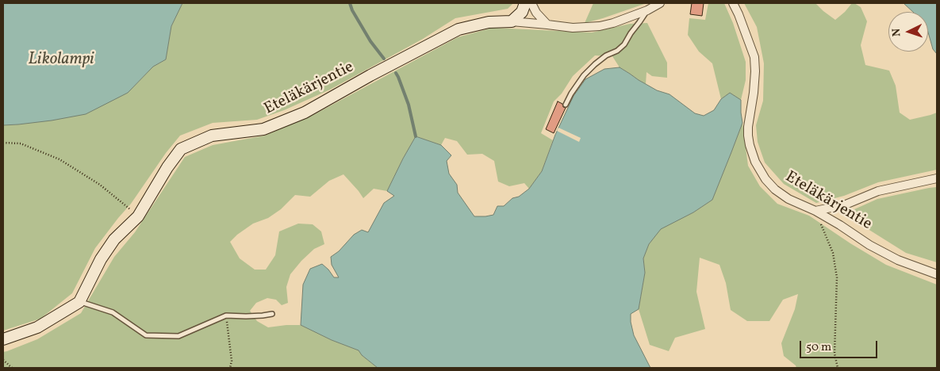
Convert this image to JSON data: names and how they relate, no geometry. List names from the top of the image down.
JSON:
{
  "streets": {
    "street": ["Eteläkärjentie"]
  },
  "water": ["Likolampi"],
  "scale_bar": "50 m",
  "north": "left"
}
